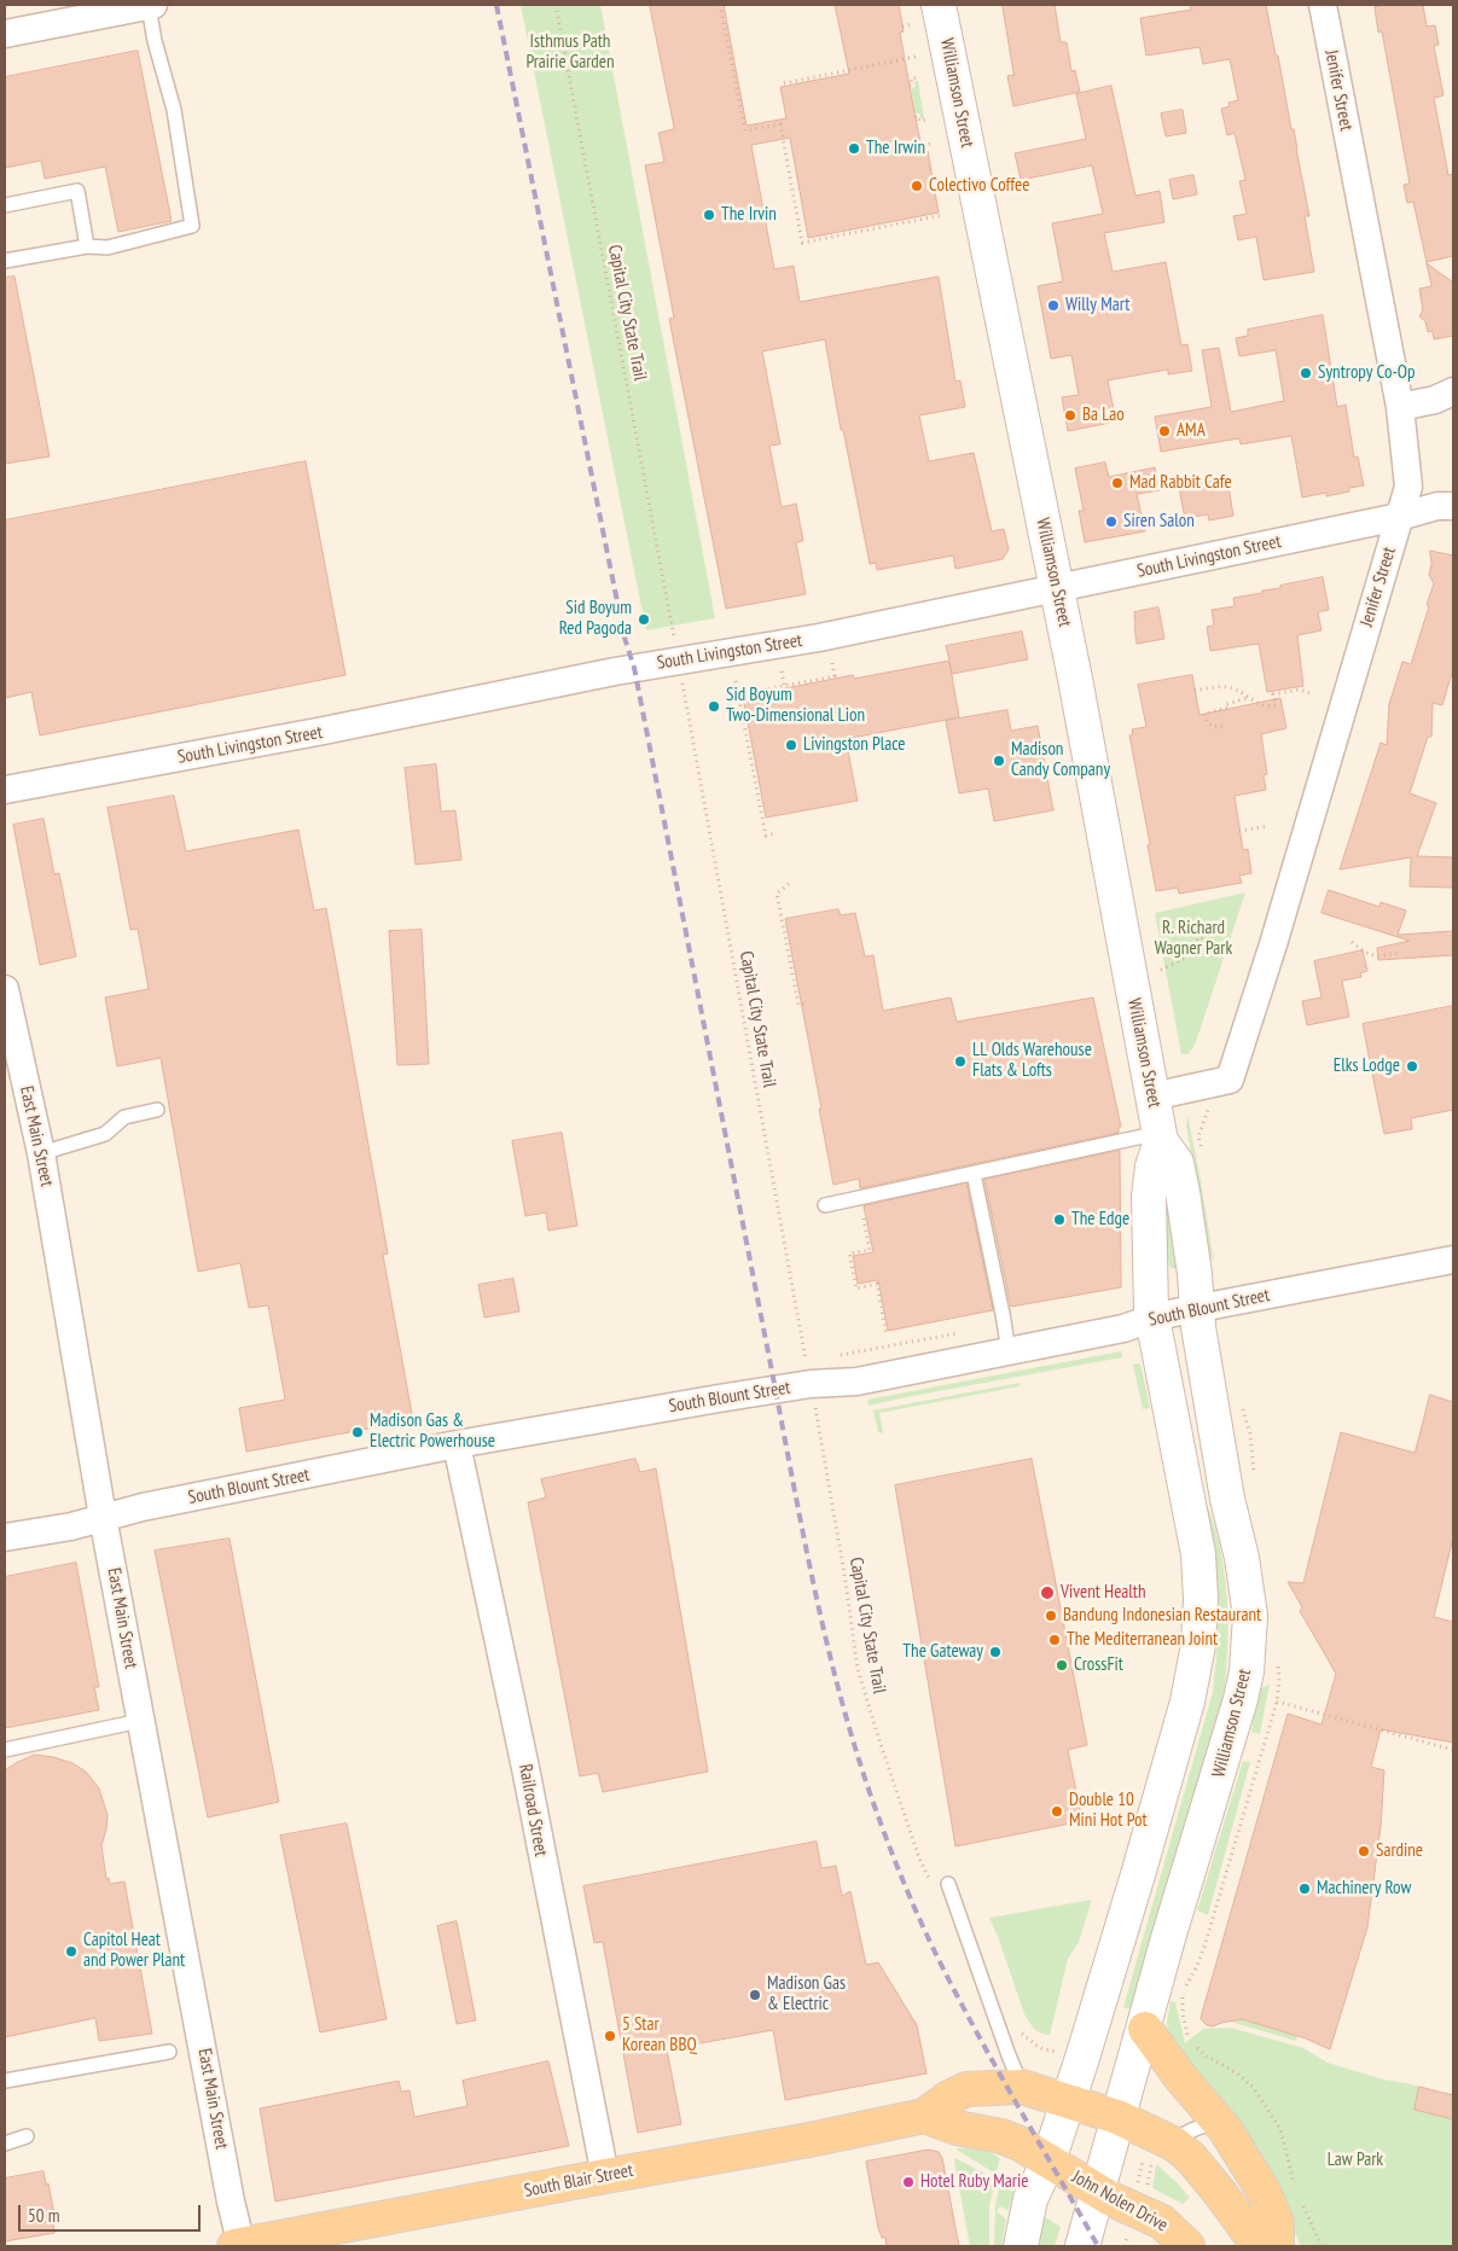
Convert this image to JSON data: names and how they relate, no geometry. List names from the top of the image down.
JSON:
{
  "streets": {
    "main road": ["South Blair Street", "John Nolen Drive"],
    "street": [
      "Jenifer Street",
      "Williamson Street",
      "South Livingston Street",
      "East Main Street",
      "South Blount Street",
      "Railroad Street"
    ],
    "path": ["Capital City State Trail"]
  },
  "crossings": [
    ["Jenifer Street", "Williamson Street"],
    ["Jenifer Street", "South Livingston Street"],
    ["Williamson Street", "South Livingston Street"],
    ["Williamson Street", "South Blount Street"],
    ["Williamson Street", "South Blair Street"],
    ["Williamson Street", "John Nolen Drive"],
    ["East Main Street", "South Blount Street"],
    ["East Main Street", "South Blair Street"],
    ["South Blount Street", "Railroad Street"],
    ["Railroad Street", "South Blair Street"]
  ],
  "parks": ["Isthmus Path Prairie Garden", "R. Richard Wagner Park", "Law Park"],
  "places": [
    "The Irwin",
    "Colectivo Coffee",
    "The Irvin",
    "Willy Mart",
    "Syntropy Co-Op",
    "Ba Lao",
    "AMA",
    "Mad Rabbit Cafe",
    "Siren Salon",
    "Sid Boyum Red Pagoda",
    "Sid Boyum Two-Dimensional Lion",
    "Livingston Place",
    "Madison Candy Company",
    "LL Olds Warehouse Flats & Lofts",
    "Elks Lodge",
    "The Edge",
    "Madison Gas & Electric Powerhouse",
    "Vivent Health",
    "Bandung Indonesian Restaurant",
    "The Mediterranean Joint",
    "The Gateway",
    "CrossFit",
    "Double 10 Mini Hot Pot",
    "Sardine",
    "Machinery Row",
    "Capitol Heat and Power Plant",
    "Madison Gas & Electric",
    "5 Star Korean BBQ",
    "Hotel Ruby Marie"
  ],
  "scale_bar": "50 m"
}
